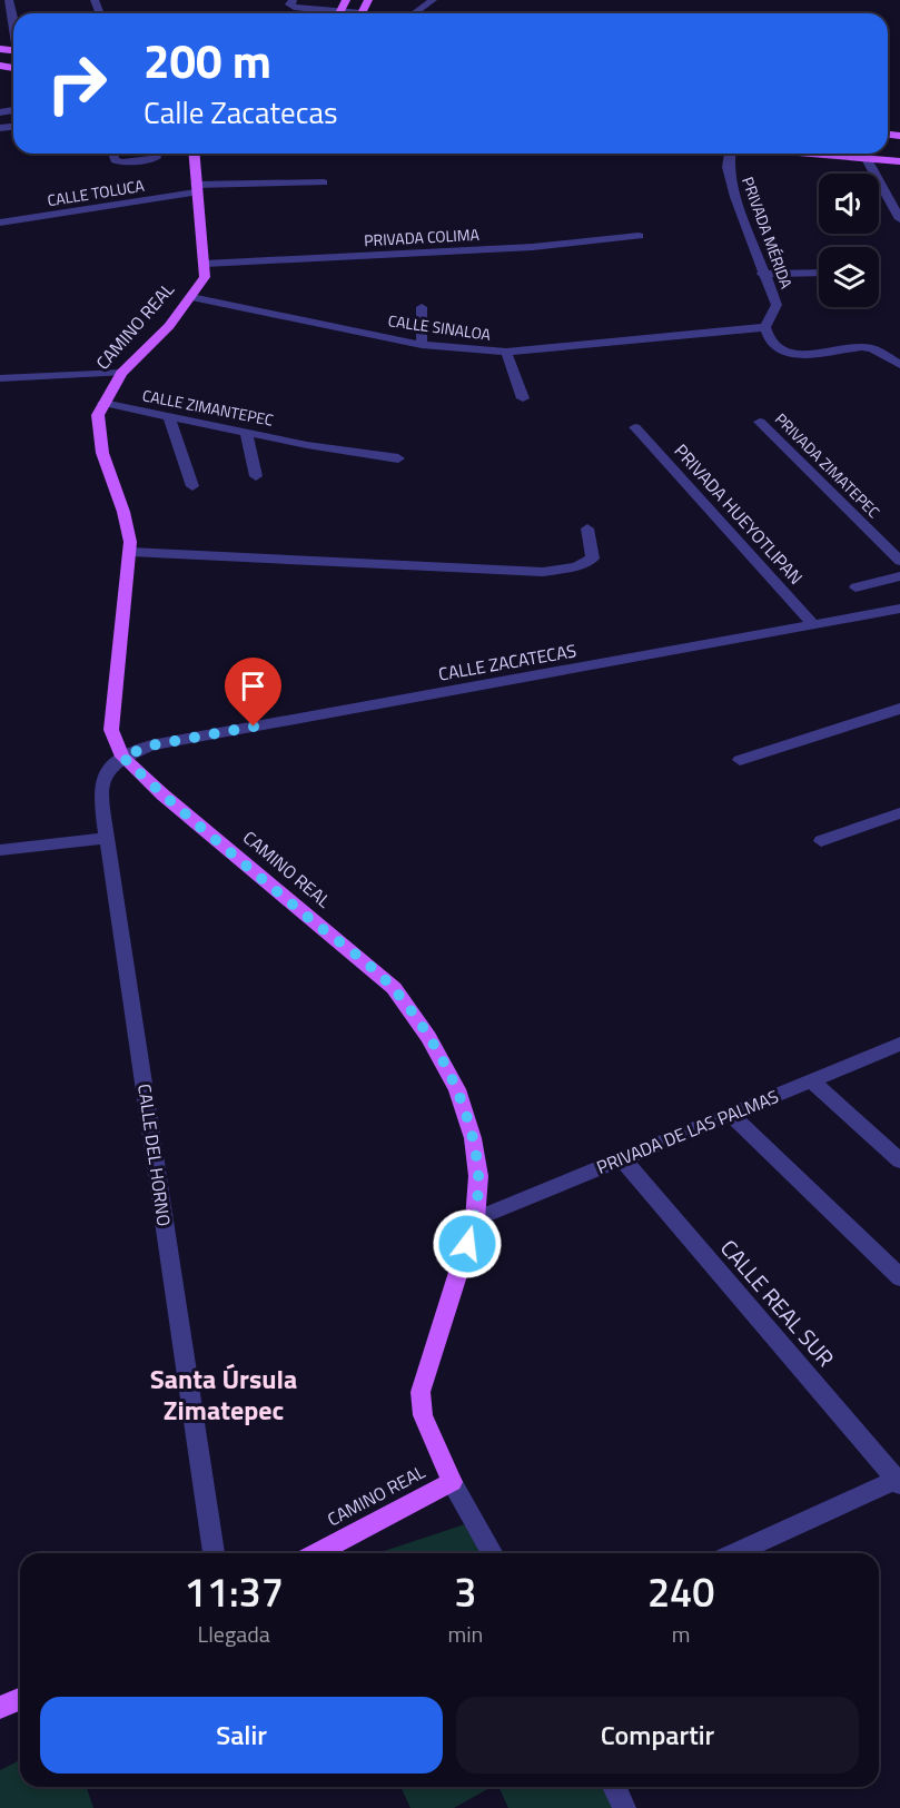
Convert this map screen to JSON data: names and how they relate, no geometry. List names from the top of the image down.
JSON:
{
  "streets": {
    "main road": ["CAMINO REAL"],
    "street": [
      "CALLE TOLUCA",
      "PRIVADA MÉRIDA",
      "PRIVADA COLIMA",
      "CALLE SINALOA",
      "CALLE ZIMANTEPEC",
      "PRIVADA ZIMATEPEC",
      "PRIVADA HUEYOTLIPAN",
      "CALLE ZACATECAS",
      "PRIVADA DE LAS PALMAS",
      "CALLE DEL HORNO",
      "CALLE REAL SUR"
    ]
  },
  "crossings": [
    ["CALLE TOLUCA", "CAMINO REAL"],
    ["PRIVADA MÉRIDA", "CALLE SINALOA"],
    ["PRIVADA COLIMA", "CAMINO REAL"],
    ["CAMINO REAL", "CALLE SINALOA"],
    ["CAMINO REAL", "CALLE ZIMANTEPEC"],
    ["CAMINO REAL", "CALLE ZACATECAS"],
    ["CAMINO REAL", "PRIVADA DE LAS PALMAS"],
    ["CAMINO REAL", "CALLE DEL HORNO"],
    ["PRIVADA HUEYOTLIPAN", "CALLE ZACATECAS"],
    ["CALLE ZACATECAS", "CALLE DEL HORNO"],
    ["PRIVADA DE LAS PALMAS", "CALLE REAL SUR"]
  ],
  "districts": ["Santa Úrsula Zimatepec"],
  "page": {
    "turn": ["200 m", "Calle Zacatecas"],
    "eta": [
      "11:37",
      "Llegada",
      "3",
      "min",
      "240",
      "m"
    ],
    "buttons": ["Salir", "Compartir"]
  }
}
